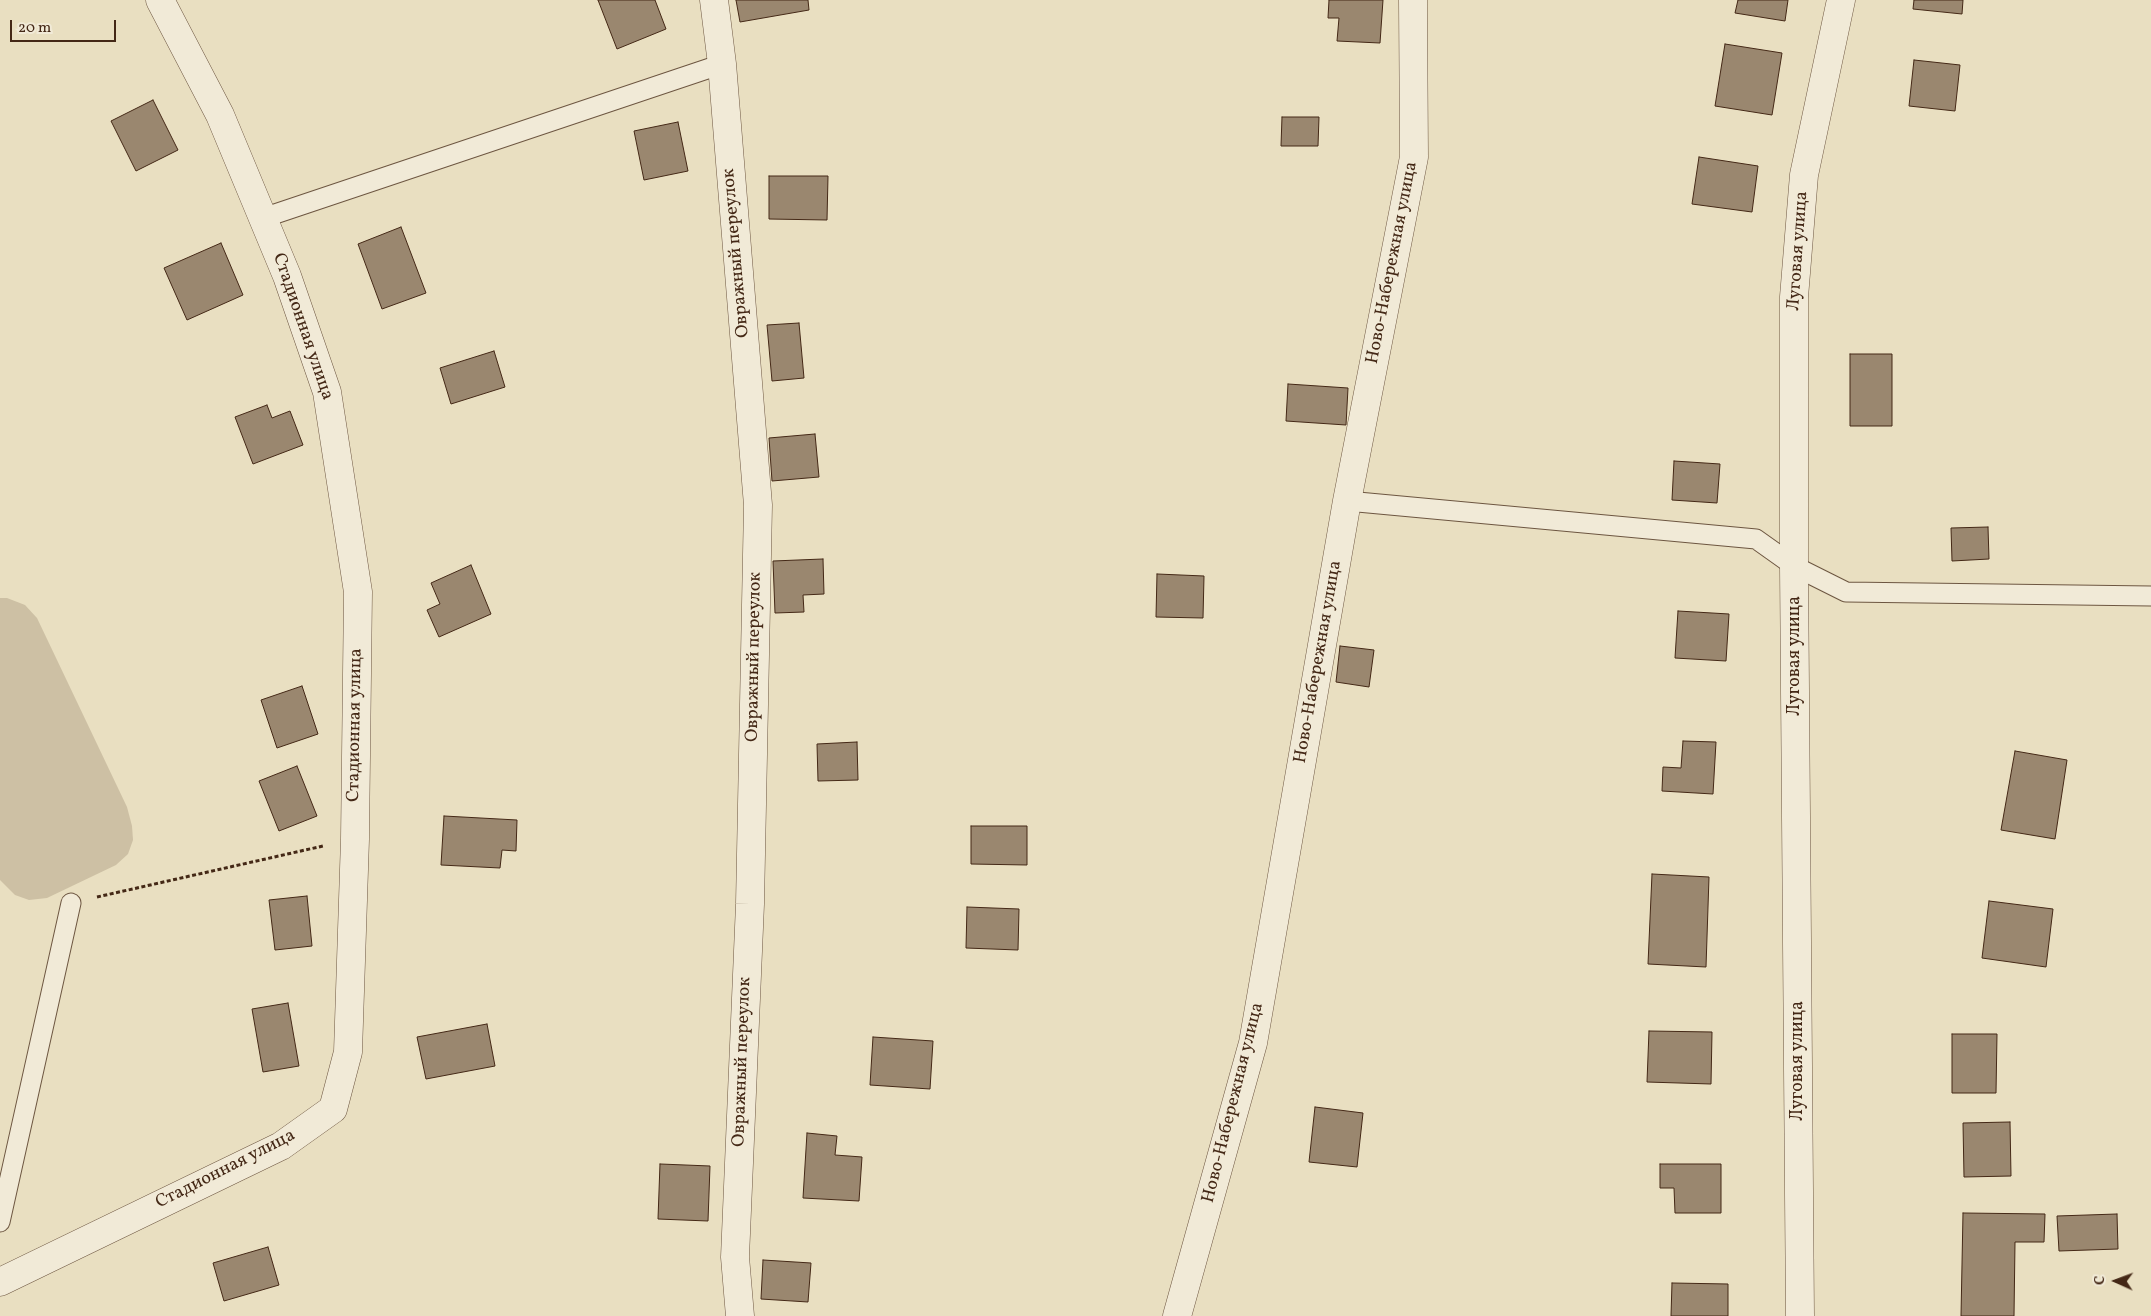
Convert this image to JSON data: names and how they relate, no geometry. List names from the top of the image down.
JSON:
{
  "streets": {
    "street": [
      "Луговая улица",
      "Овражный переулок",
      "Ново-Набережная улица",
      "Стадионная улица"
    ]
  },
  "scale_bar": "20 m",
  "north": "left"
}
